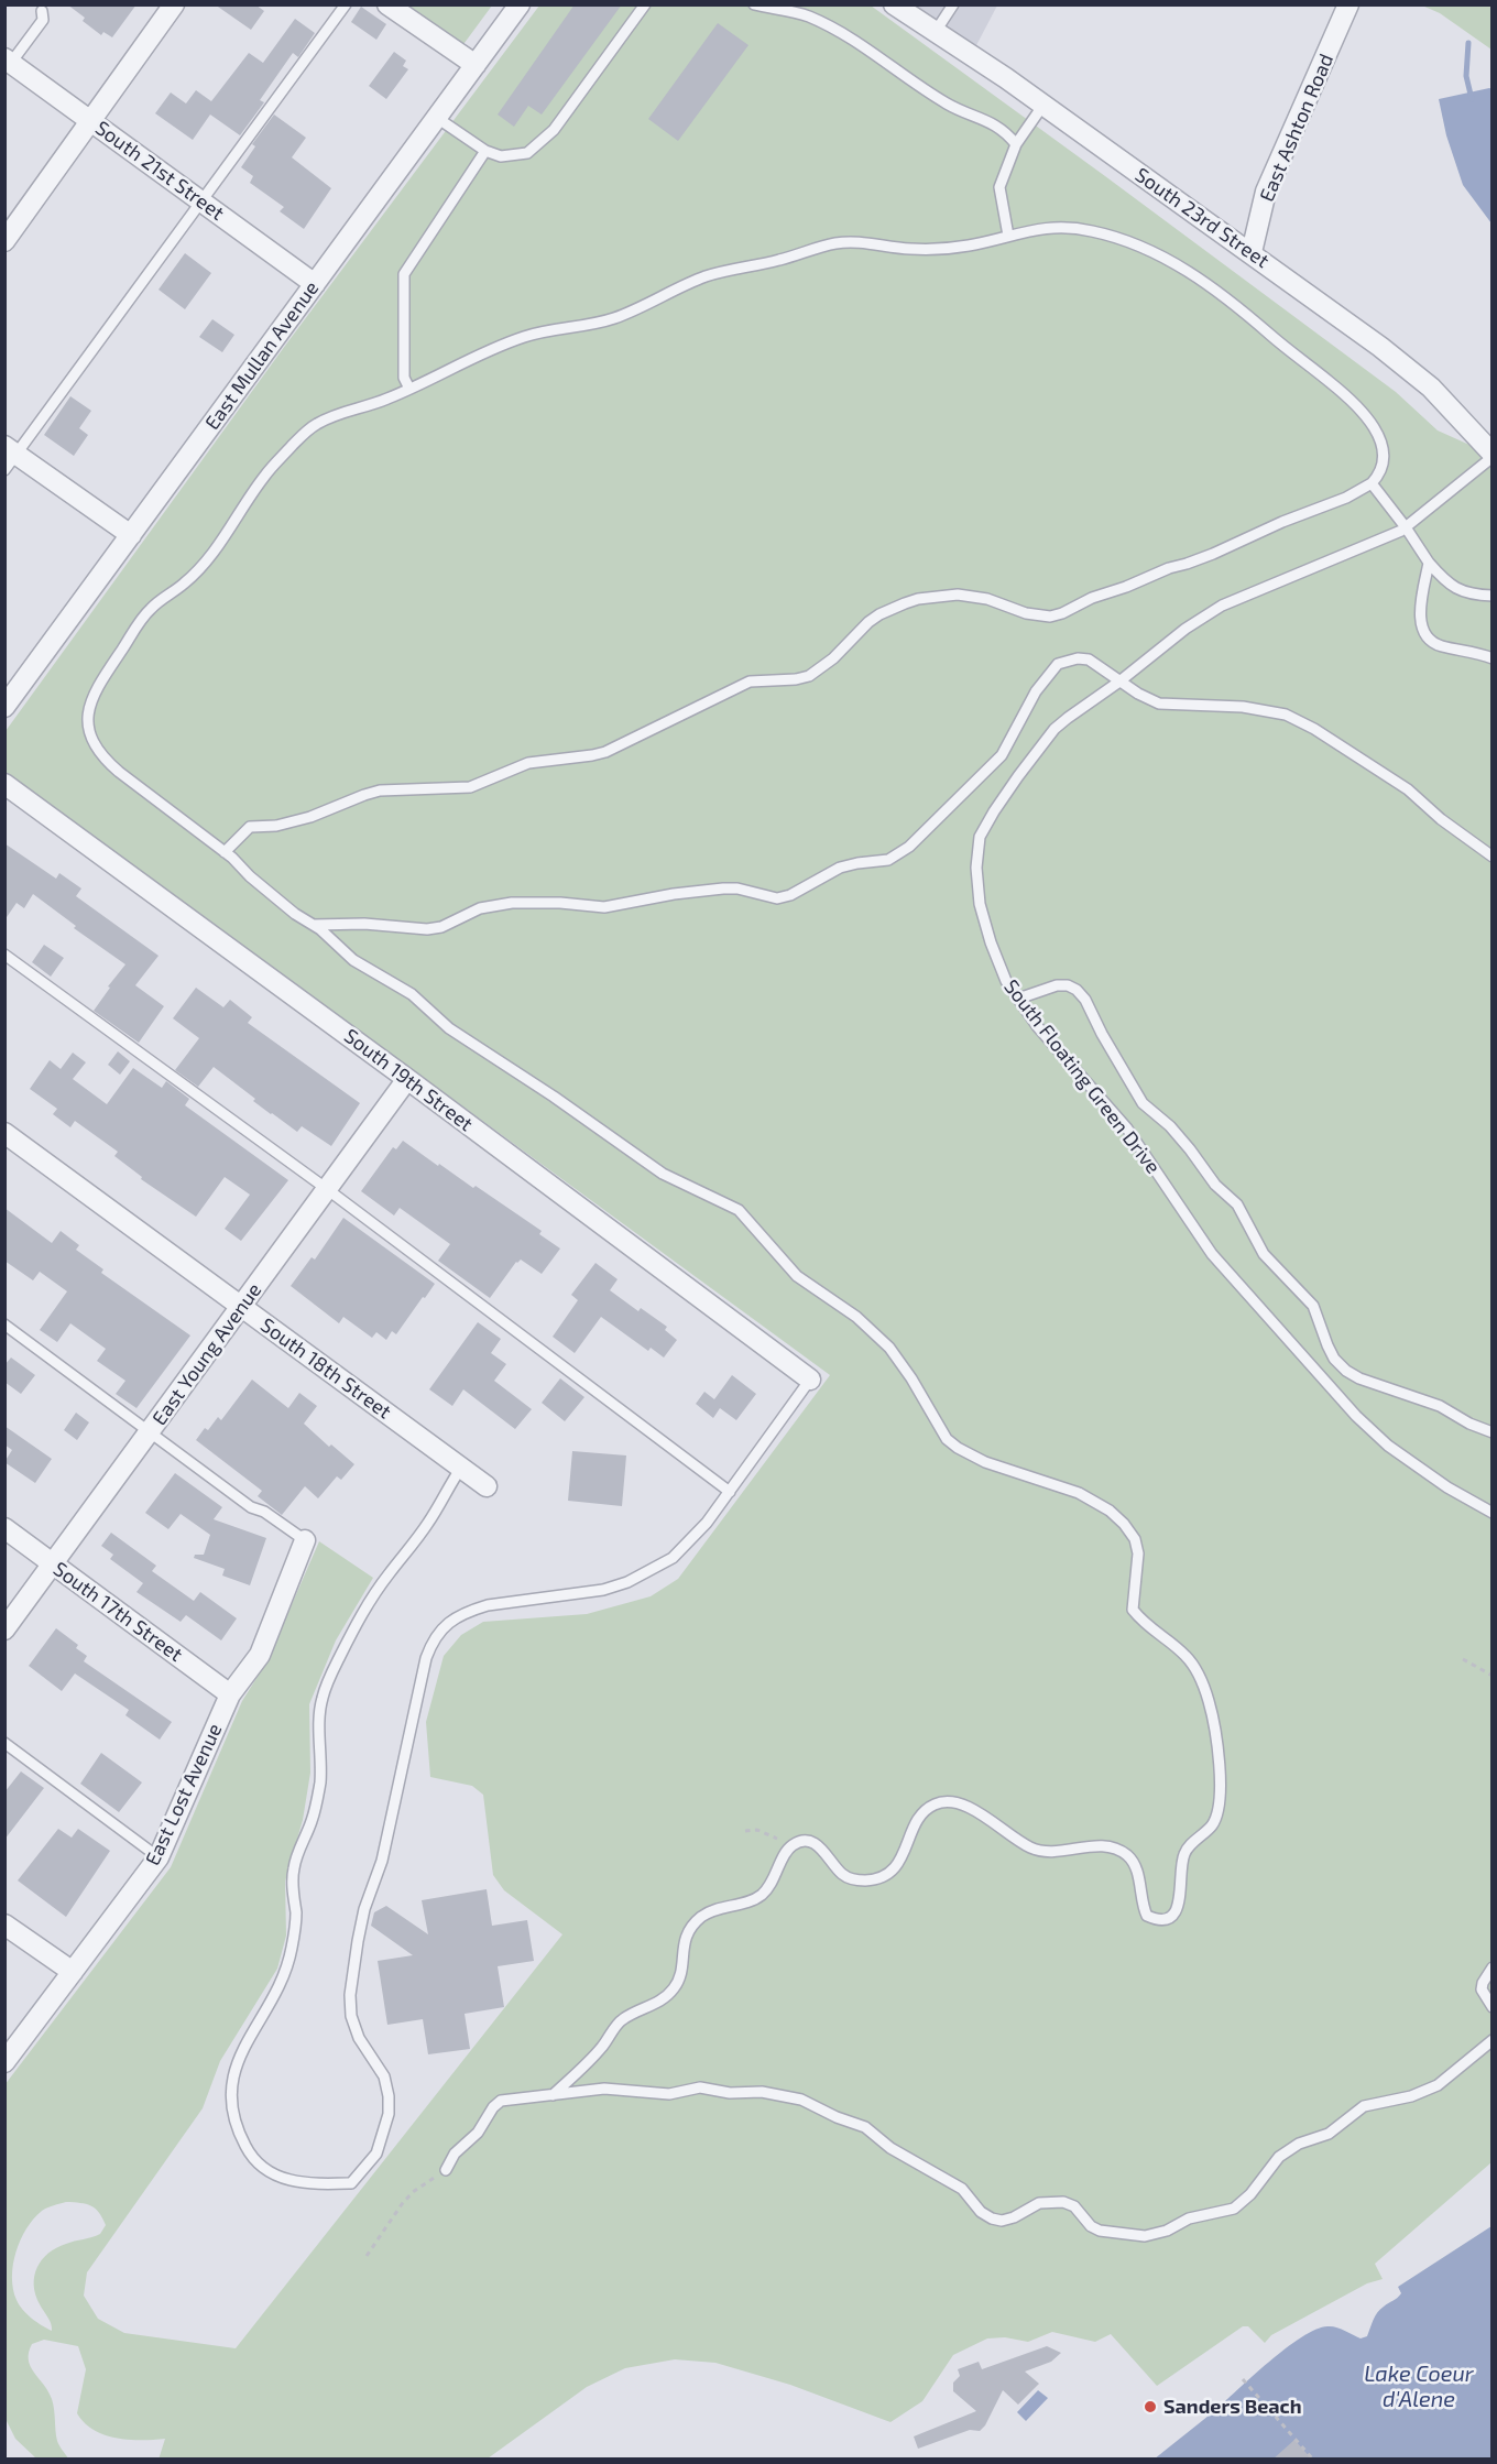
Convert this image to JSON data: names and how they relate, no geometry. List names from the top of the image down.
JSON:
{
  "streets": {
    "street": [
      "East Ashton Road",
      "South 21st Street",
      "South 23rd Street",
      "East Mullan Avenue",
      "South 19th Street",
      "East Young Avenue",
      "South 18th Street",
      "South 17th Street",
      "East Lost Avenue"
    ],
    "lane": ["South Floating Green Drive"]
  },
  "crossings": [
    ["East Ashton Road", "South 23rd Street"],
    ["South 21st Street", "East Mullan Avenue"],
    ["South 23rd Street", "South Floating Green Drive"],
    ["South 19th Street", "East Young Avenue"],
    ["East Young Avenue", "South 18th Street"],
    ["East Young Avenue", "South 17th Street"],
    ["South 17th Street", "East Lost Avenue"]
  ],
  "water": ["Lake Coeur d'Alene"],
  "places": ["Sanders Beach"]
}
